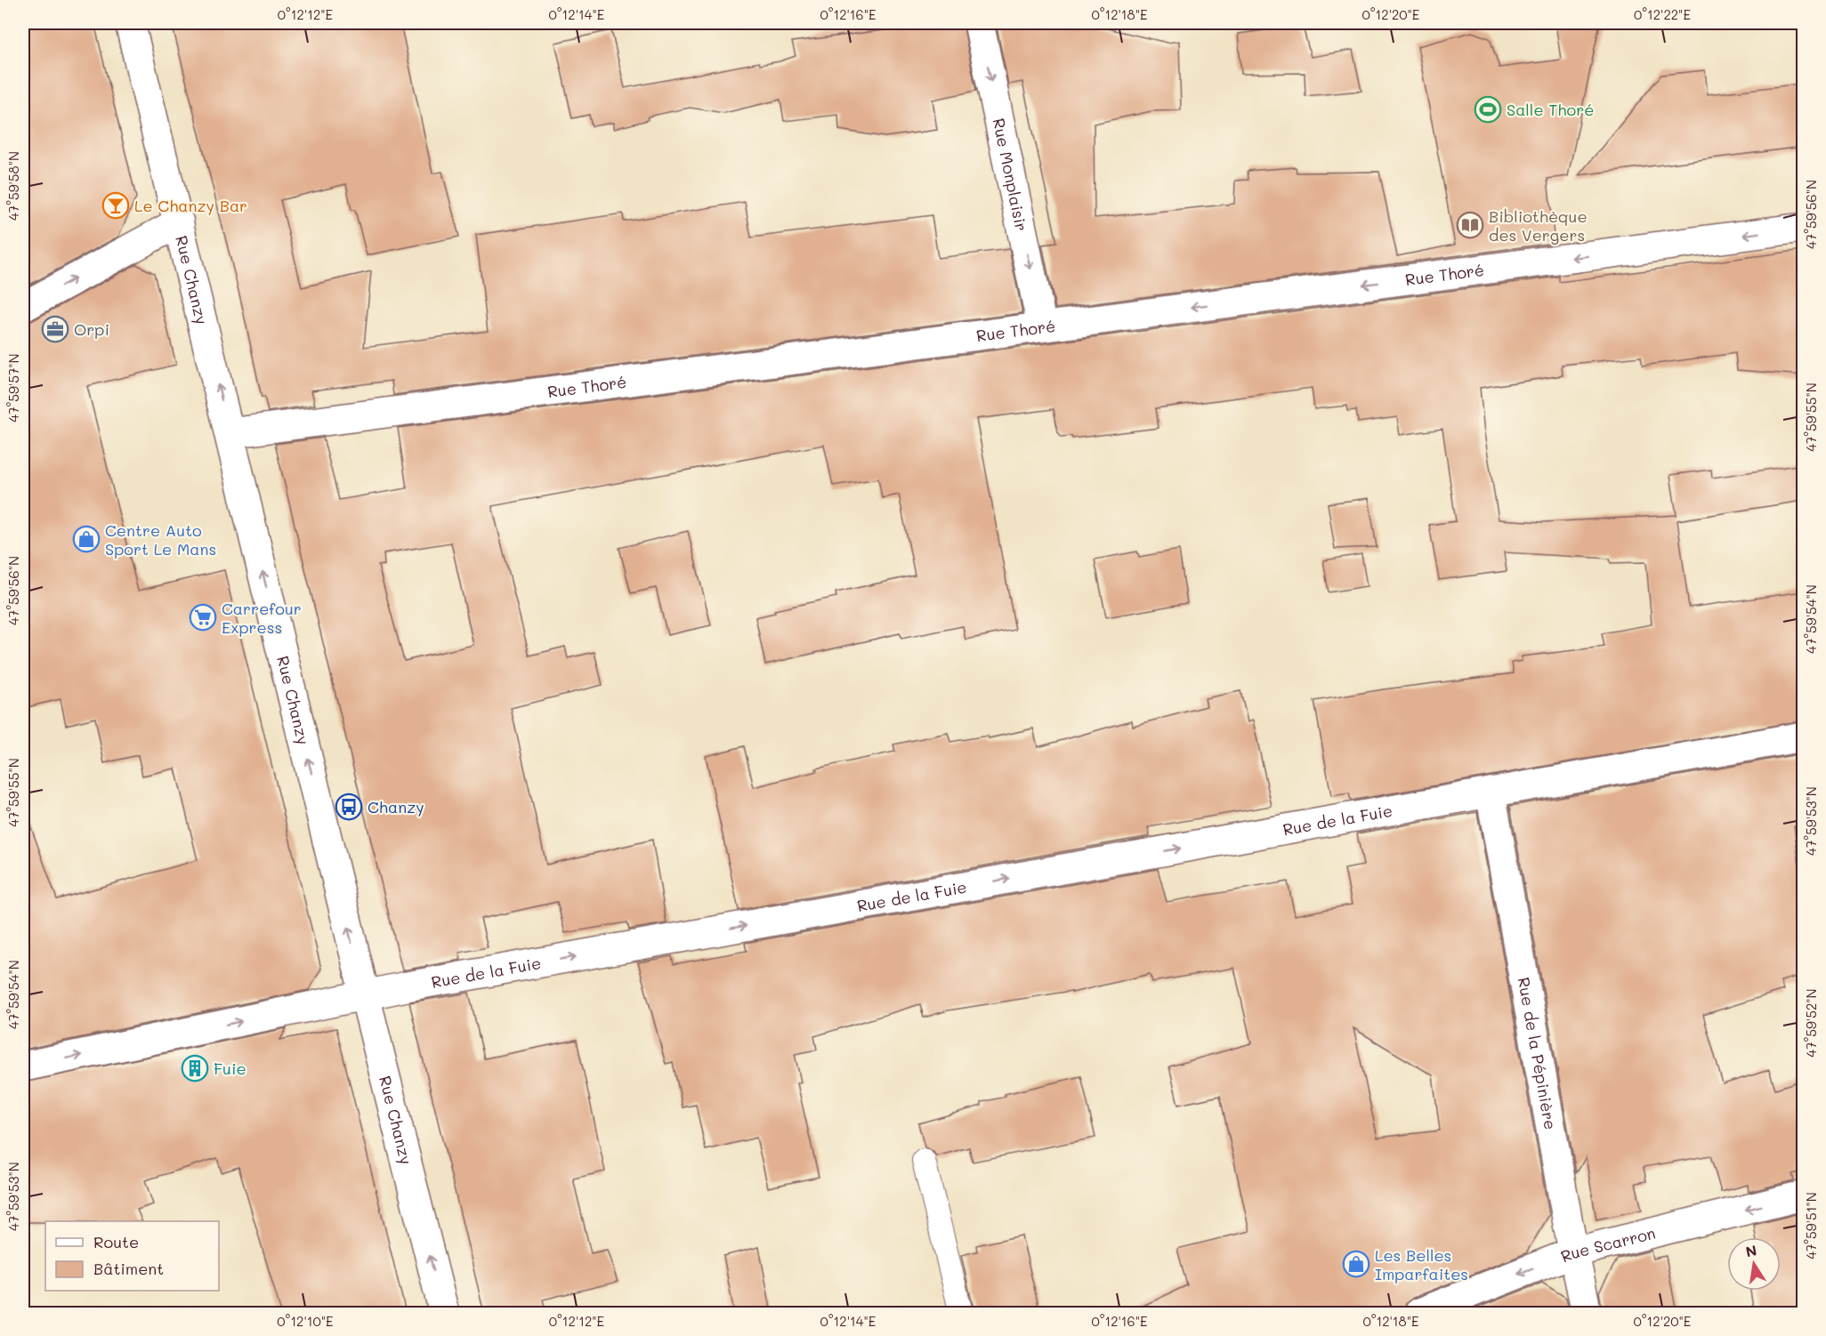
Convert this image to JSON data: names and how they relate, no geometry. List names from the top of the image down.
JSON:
{
  "streets": {
    "street": [
      "Rue Monplaisir",
      "Rue Thoré",
      "Rue Chanzy",
      "Rue de la Fuie",
      "Rue de la Pépinière",
      "Rue Scarron"
    ]
  },
  "crossings": [
    ["Rue Monplaisir", "Rue Thoré"],
    ["Rue Thoré", "Rue Chanzy"],
    ["Rue Chanzy", "Rue de la Fuie"],
    ["Rue de la Fuie", "Rue de la Pépinière"],
    ["Rue de la Pépinière", "Rue Scarron"]
  ],
  "one_way": [
    "Rue Monplaisir",
    "Rue Thoré",
    "Rue Chanzy",
    "Rue de la Fuie",
    "Rue Scarron"
  ],
  "places": {
    "sports": ["Salle Thoré"],
    "bar": ["Le Chanzy Bar"],
    "library": ["Bibliothèque des Vergers"],
    "office": ["Orpi"],
    "shop": ["Centre Auto Sport Le Mans", "Les Belles Imparfaites"],
    "supermarket": ["Carrefour Express"],
    "bus stop": ["Chanzy"],
    "building": ["Fuie"]
  },
  "legend": ["Route", "Bâtiment"],
  "north": "top",
  "coordinates": [
    "0°12'12\"E",
    "0°12'14\"E",
    "0°12'16\"E",
    "0°12'18\"E",
    "0°12'20\"E",
    "0°12'22\"E",
    "47°59'58\"N",
    "47°59'56\"N",
    "47°59'57\"N",
    "47°59'55\"N",
    "47°59'54\"N",
    "47°59'53\"N",
    "47°59'52\"N",
    "47°59'51\"N",
    "0°12'10\"E"
  ]
}
